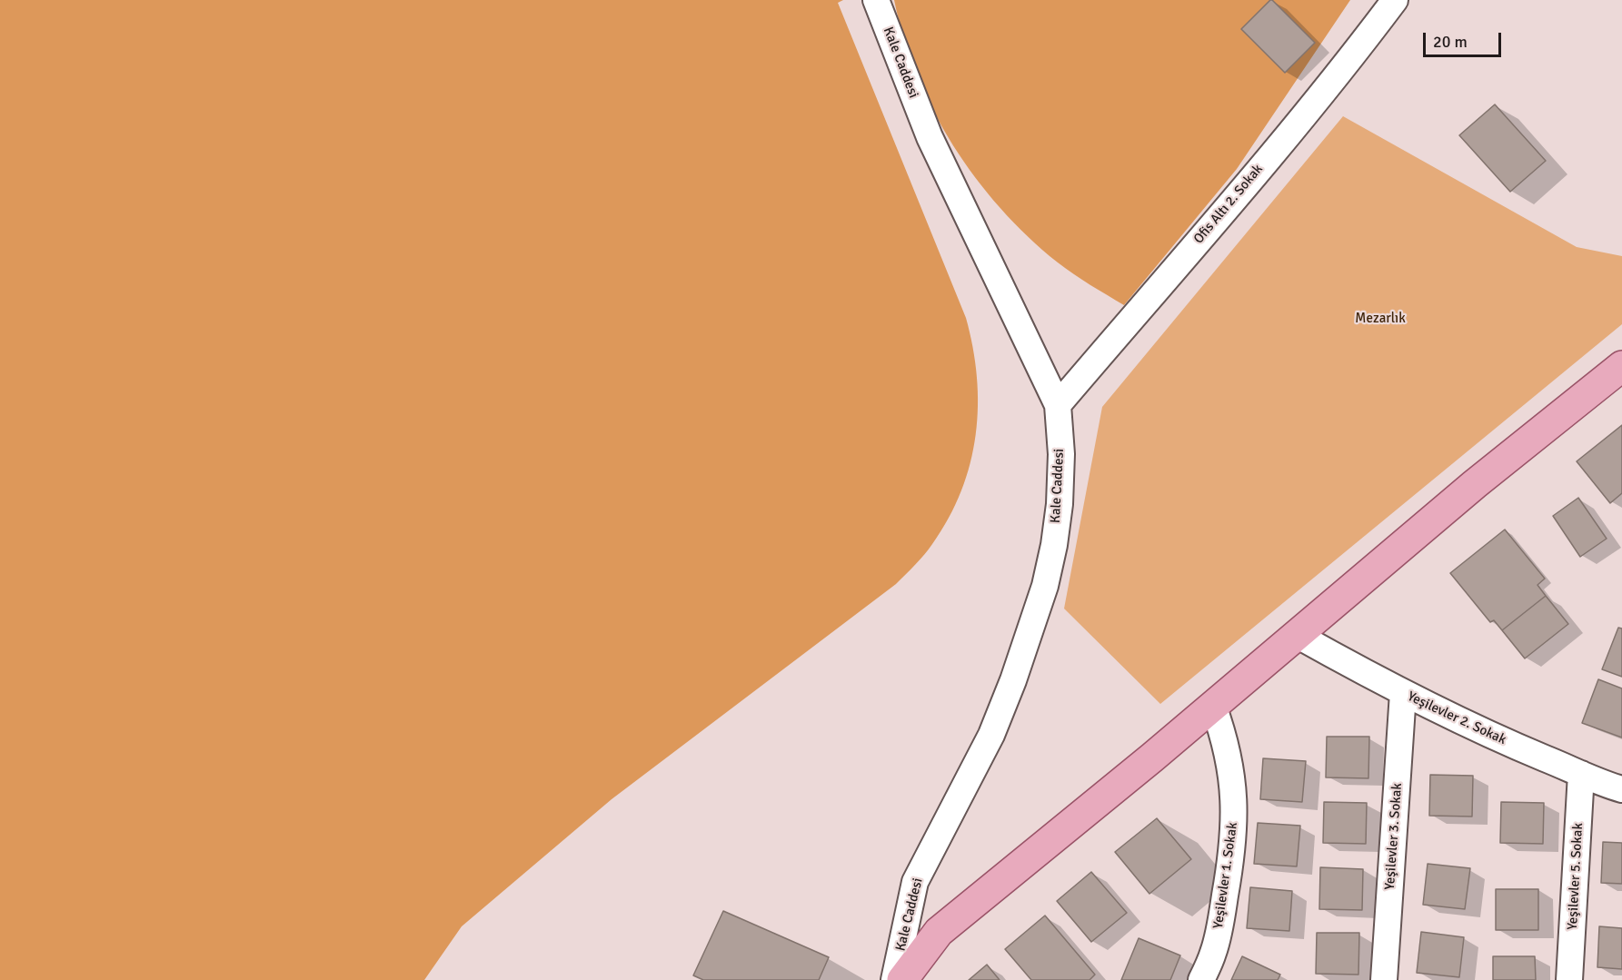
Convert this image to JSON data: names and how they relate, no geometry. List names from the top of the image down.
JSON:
{
  "streets": {
    "street": [
      "Kale Caddesi",
      "Ofis Altı 2. Sokak",
      "Yeşilevler 2. Sokak",
      "Yeşilevler 3. Sokak",
      "Yeşilevler 1. Sokak",
      "Yeşilevler 5. Sokak"
    ]
  },
  "crossings": [
    ["Kale Caddesi", "Ofis Altı 2. Sokak"],
    ["Yeşilevler 2. Sokak", "Yeşilevler 3. Sokak"],
    ["Yeşilevler 2. Sokak", "Yeşilevler 5. Sokak"]
  ],
  "parks": ["Mezarlık"],
  "scale_bar": "20 m"
}
